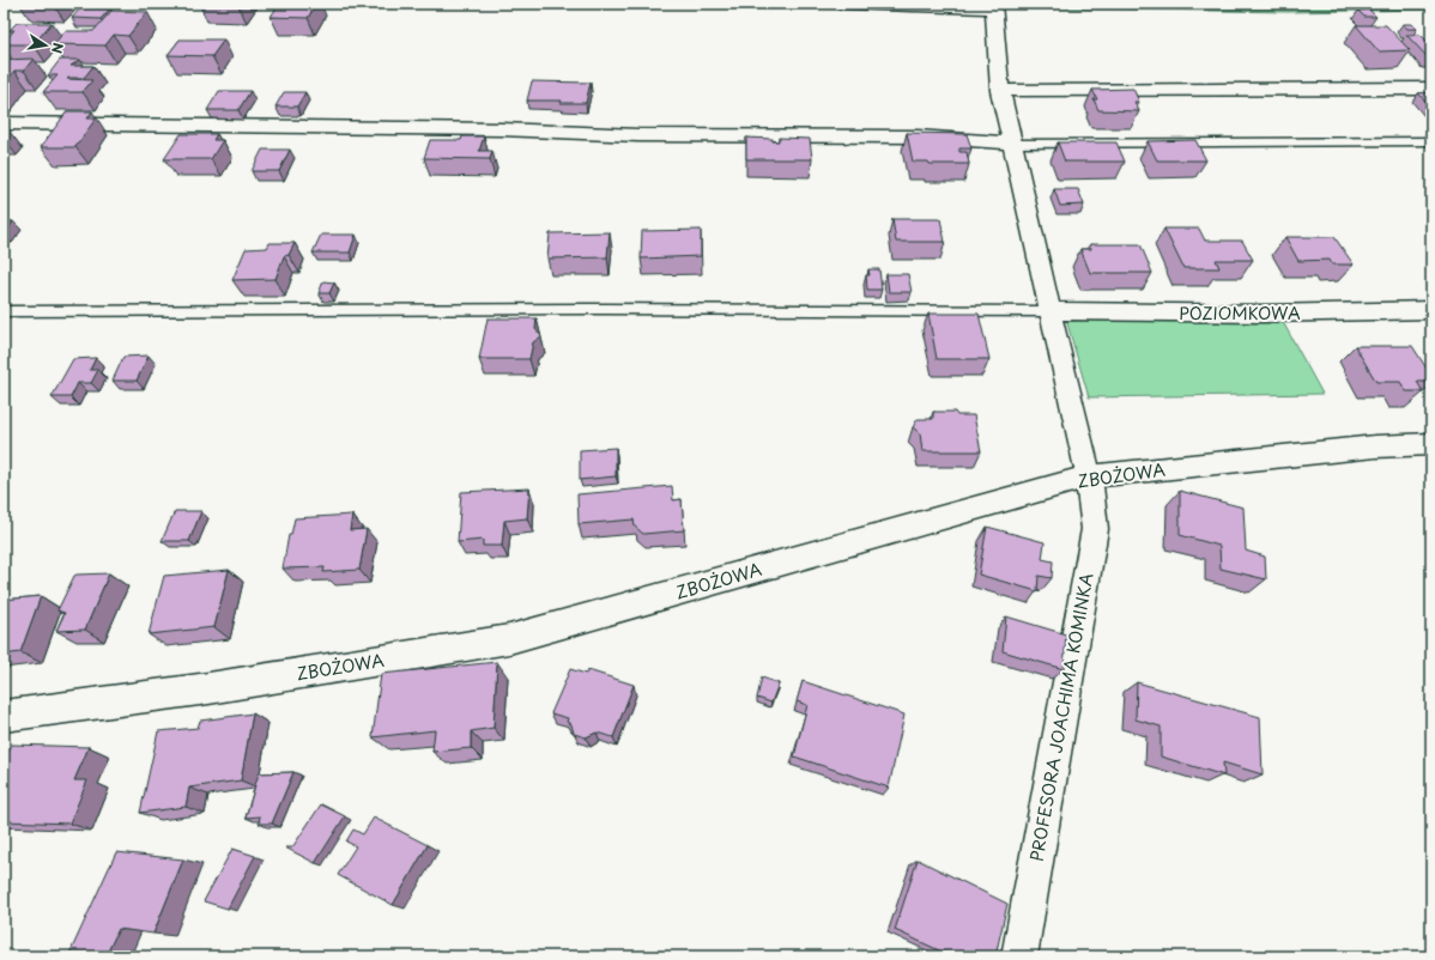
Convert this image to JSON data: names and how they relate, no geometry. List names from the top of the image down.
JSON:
{
  "streets": {
    "street": ["POZIOMKOWA", "ZBOŻOWA", "PROFESORA JOACHIMA KOMINKA"]
  },
  "crossings": [
    ["ZBOŻOWA", "PROFESORA JOACHIMA KOMINKA"]
  ],
  "north": "right"
}
